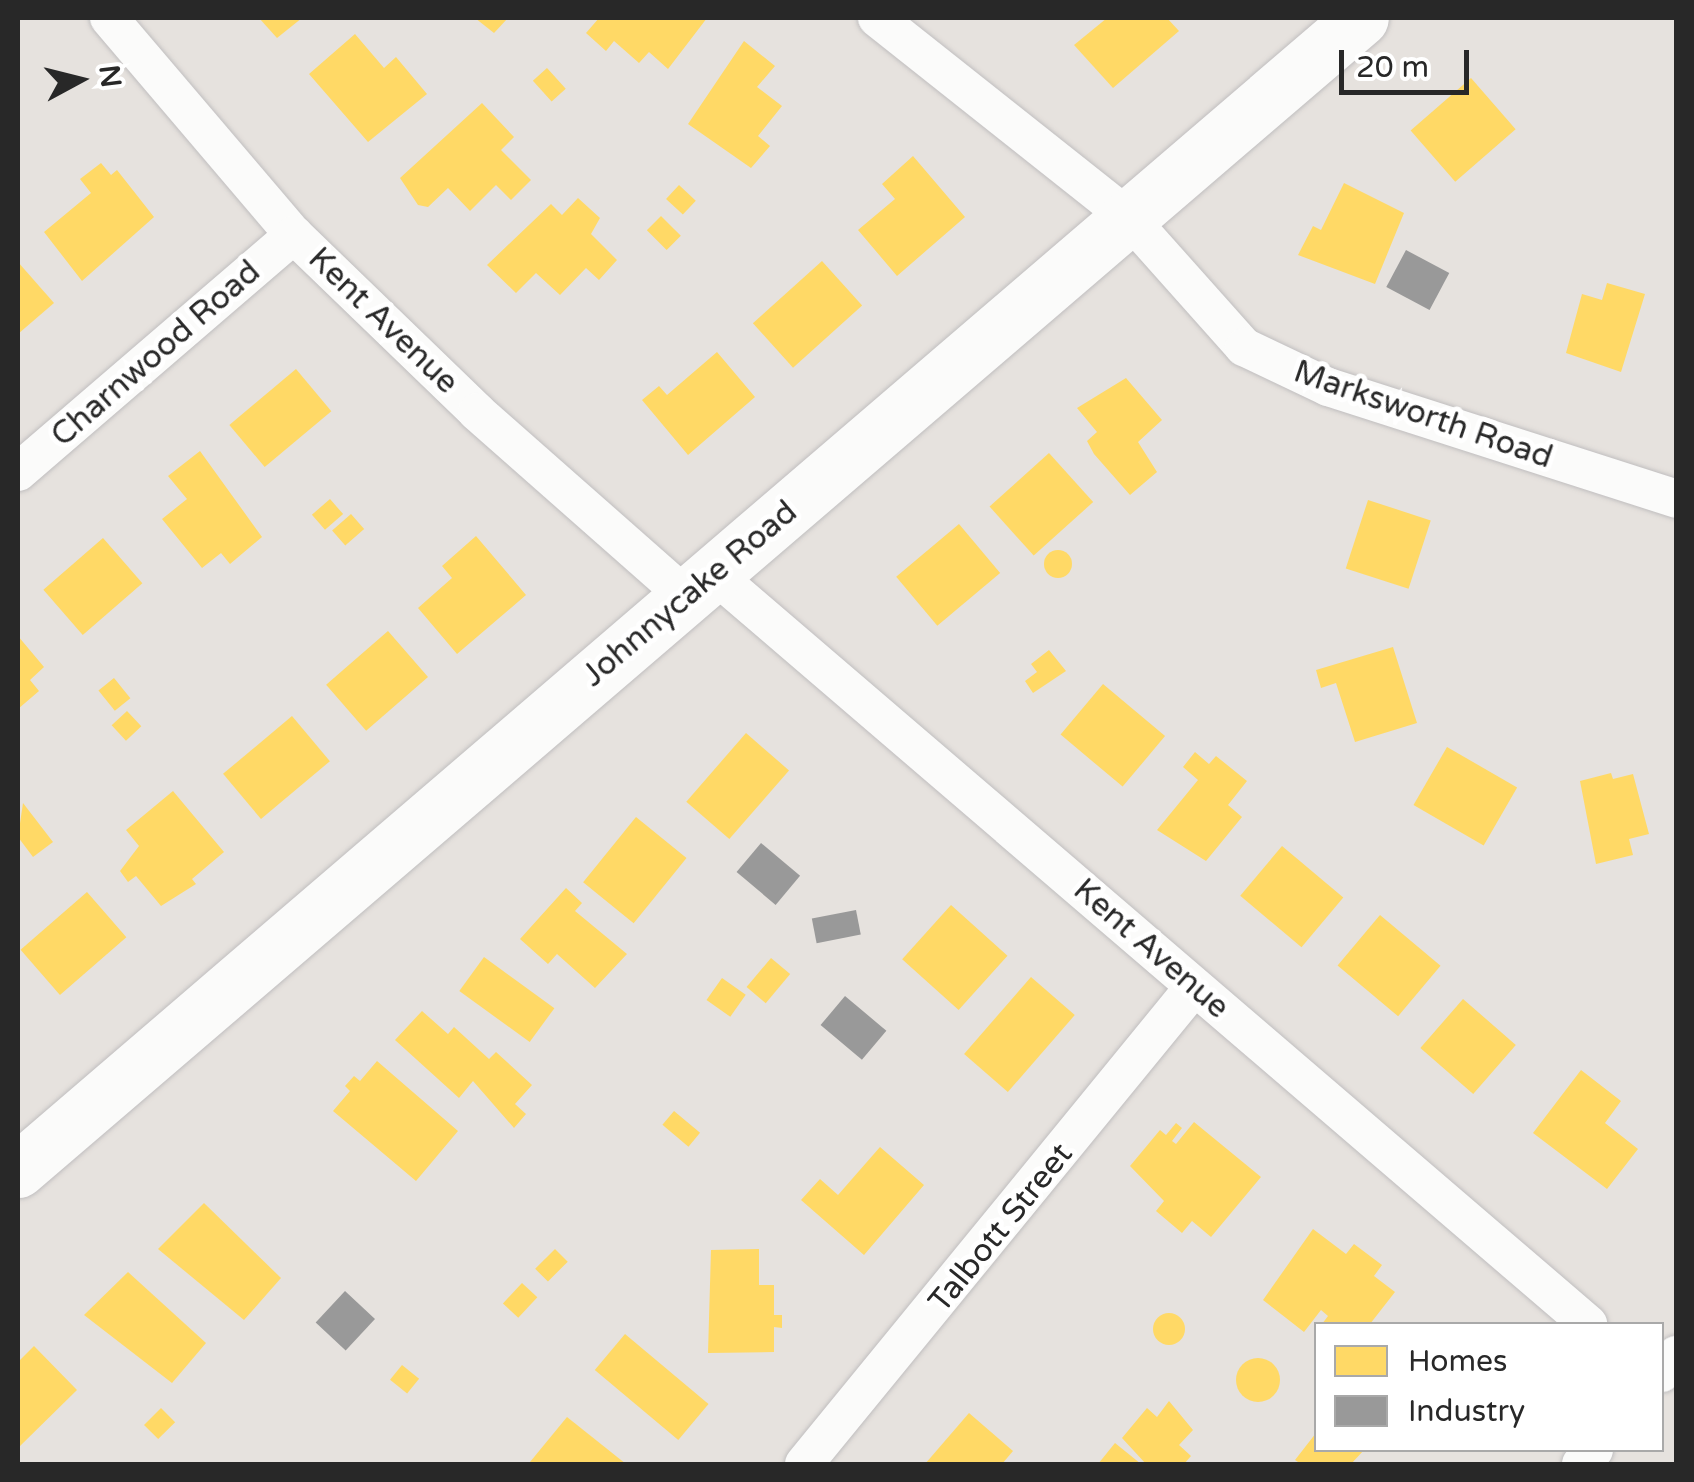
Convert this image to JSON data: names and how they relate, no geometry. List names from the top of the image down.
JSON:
{
  "streets": {
    "main road": ["Johnnycake Road"],
    "street": [
      "Kent Avenue",
      "Charnwood Road",
      "Marksworth Road",
      "Talbott Street"
    ]
  },
  "crossings": [
    ["Kent Avenue", "Charnwood Road"],
    ["Kent Avenue", "Johnnycake Road"],
    ["Kent Avenue", "Talbott Street"],
    ["Marksworth Road", "Johnnycake Road"]
  ],
  "legend": ["Homes", "Industry"],
  "scale_bar": "20 m",
  "north": "right"
}
